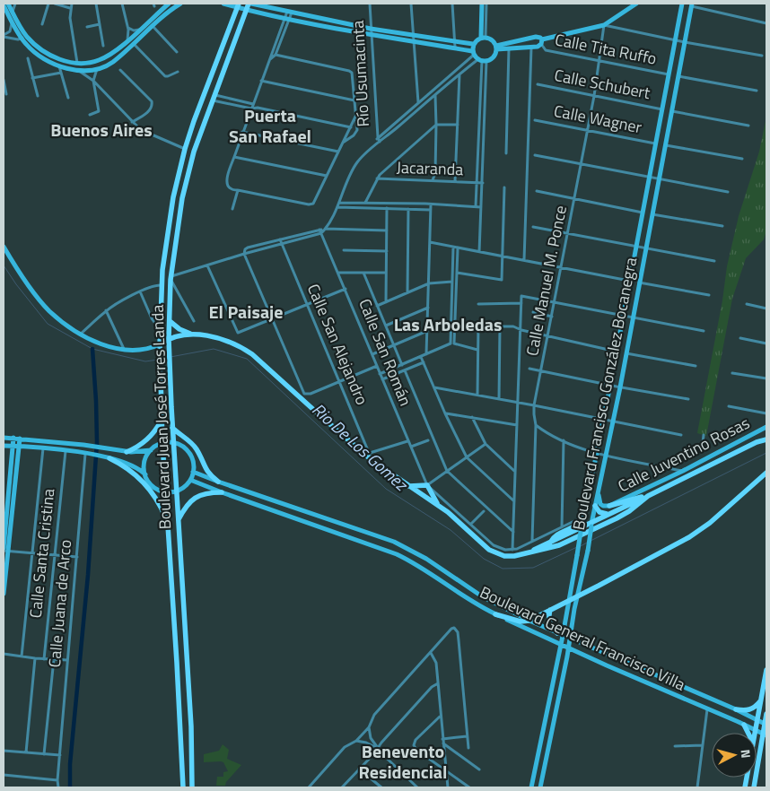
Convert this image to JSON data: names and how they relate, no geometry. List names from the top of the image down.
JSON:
{
  "streets": {
    "main road": [
      "Boulevard Francisco González Bocanegra",
      "Boulevard Juan José Torres Landa",
      "Calle Juventino Rosas",
      "Boulevard General Francisco Villa"
    ],
    "street": [
      "Calle Tita Ruffo",
      "Río Usumacinta",
      "Calle Schubert",
      "Calle Wagner",
      "Jacaranda",
      "Calle Manuel M. Ponce",
      "Calle San Alejandro",
      "Calle San Román",
      "Calle Santa Cristina",
      "Calle Juana de Arco"
    ]
  },
  "crossings": [
    ["Calle Tita Ruffo", "Calle Manuel M. Ponce"],
    ["Calle Tita Ruffo", "Boulevard Francisco González Bocanegra"],
    ["Calle Schubert", "Calle Manuel M. Ponce"],
    ["Calle Schubert", "Boulevard Francisco González Bocanegra"],
    ["Calle Wagner", "Calle Manuel M. Ponce"],
    ["Calle Wagner", "Boulevard Francisco González Bocanegra"],
    ["Boulevard Francisco González Bocanegra", "Calle Juventino Rosas"],
    ["Boulevard Francisco González Bocanegra", "Boulevard General Francisco Villa"]
  ],
  "districts": [
    "Puerta San Rafael",
    "Buenos Aires",
    "El Paisaje",
    "Las Arboledas",
    "Benevento Residencial"
  ],
  "water": ["Rio De Los Gomez"],
  "north": "right"
}
